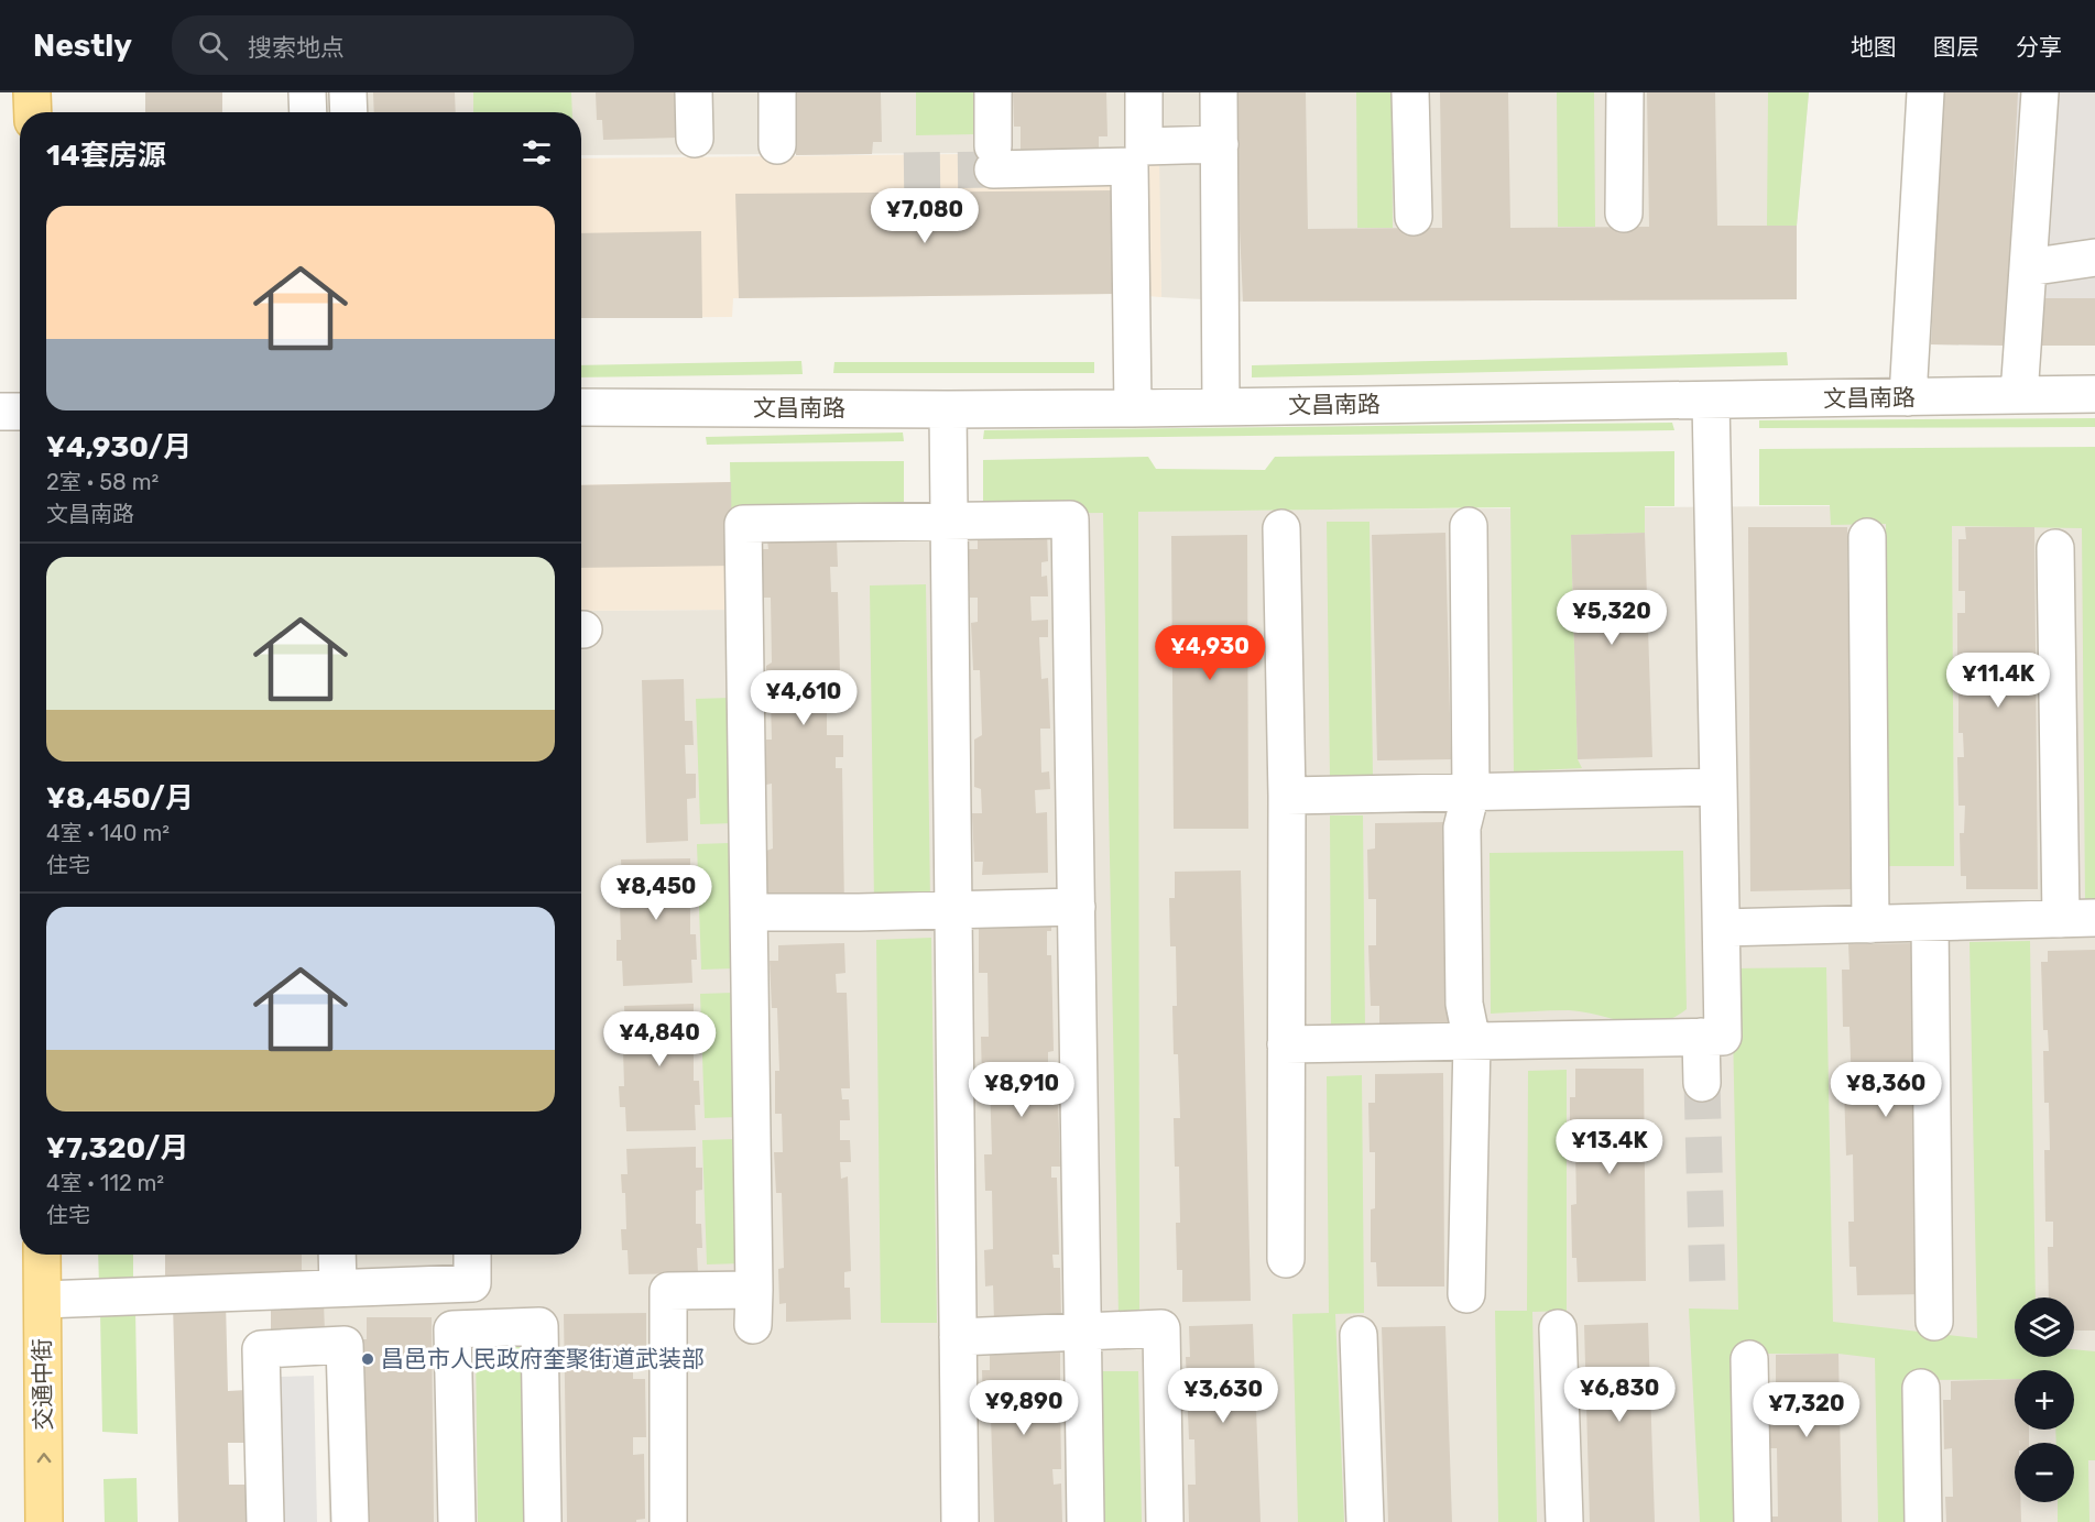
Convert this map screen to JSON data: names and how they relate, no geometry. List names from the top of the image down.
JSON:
{
  "streets": {
    "main road": ["交通中街"],
    "street": ["文昌南路"]
  },
  "one_way": ["交通中街"],
  "places": ["昌邑市人民政府奎聚街道武装部"],
  "page": {
    "header": "Nestly",
    "search": "搜索地点",
    "nav": ["地图", "图层", "分享"],
    "heading": "14套房源",
    "price": [
      "¥7,080",
      "¥5,320",
      "¥4,930",
      "¥11.4K",
      "¥4,610",
      "¥8,450",
      "¥4,840",
      "¥8,910",
      "¥8,360",
      "¥13.4K",
      "¥6,830",
      "¥3,630",
      "¥9,890",
      "¥7,320"
    ],
    "list": [
      {
        "name": "¥4,930/月",
        "note": "2室 · 58 m² · 文昌南路"
      },
      {
        "name": "¥8,450/月",
        "note": "4室 · 140 m² · 住宅"
      },
      {
        "name": "¥7,320/月",
        "note": "4室 · 112 m² · 住宅"
      }
    ],
    "map_buttons": ["+", "−"]
  }
}
